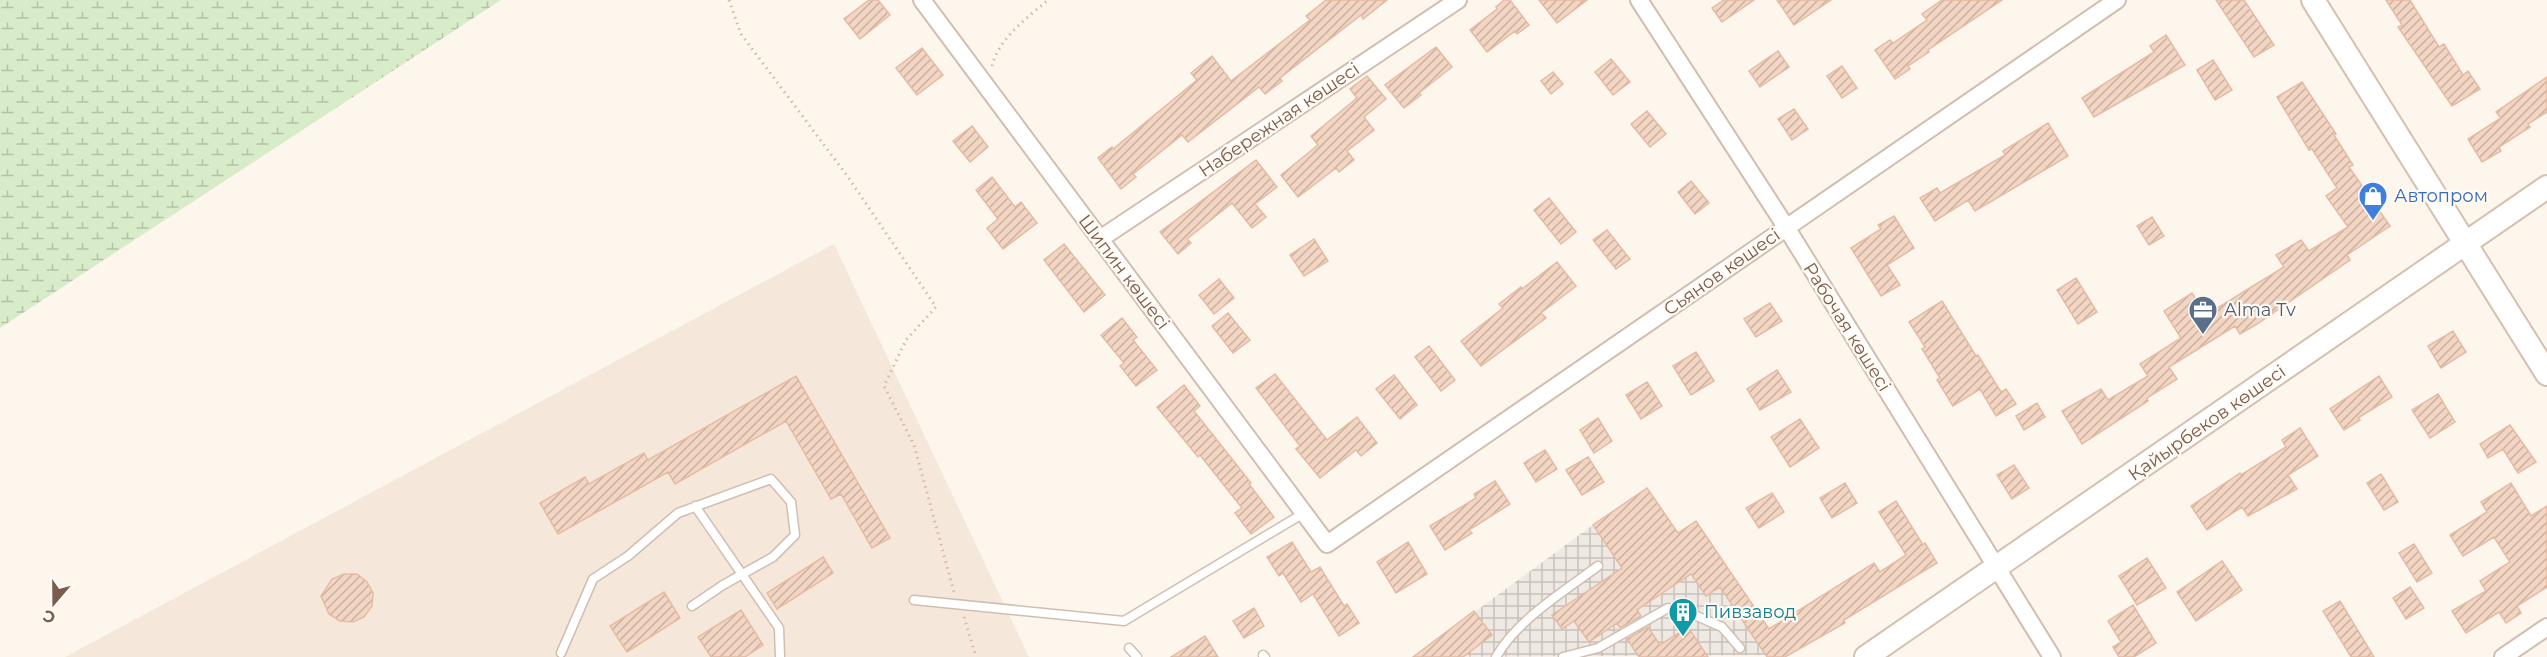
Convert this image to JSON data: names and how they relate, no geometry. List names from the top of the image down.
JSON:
{
  "streets": {
    "main road": ["Қайырбеков көшесі"],
    "street": [
      "Набережная көшесі",
      "Шипин көшесі",
      "Сьянов көшесі",
      "Рабочая көшесі"
    ]
  },
  "crossings": [
    ["Набережная көшесі", "Шипин көшесі"],
    ["Шипин көшесі", "Сьянов көшесі"],
    ["Сьянов көшесі", "Рабочая көшесі"],
    ["Рабочая көшесі", "Қайырбеков көшесі"]
  ],
  "places": {
    "shop": ["Автопром"],
    "office": ["Alma Tv"],
    "building": ["Пивзавод"]
  },
  "north": "bottom"
}
